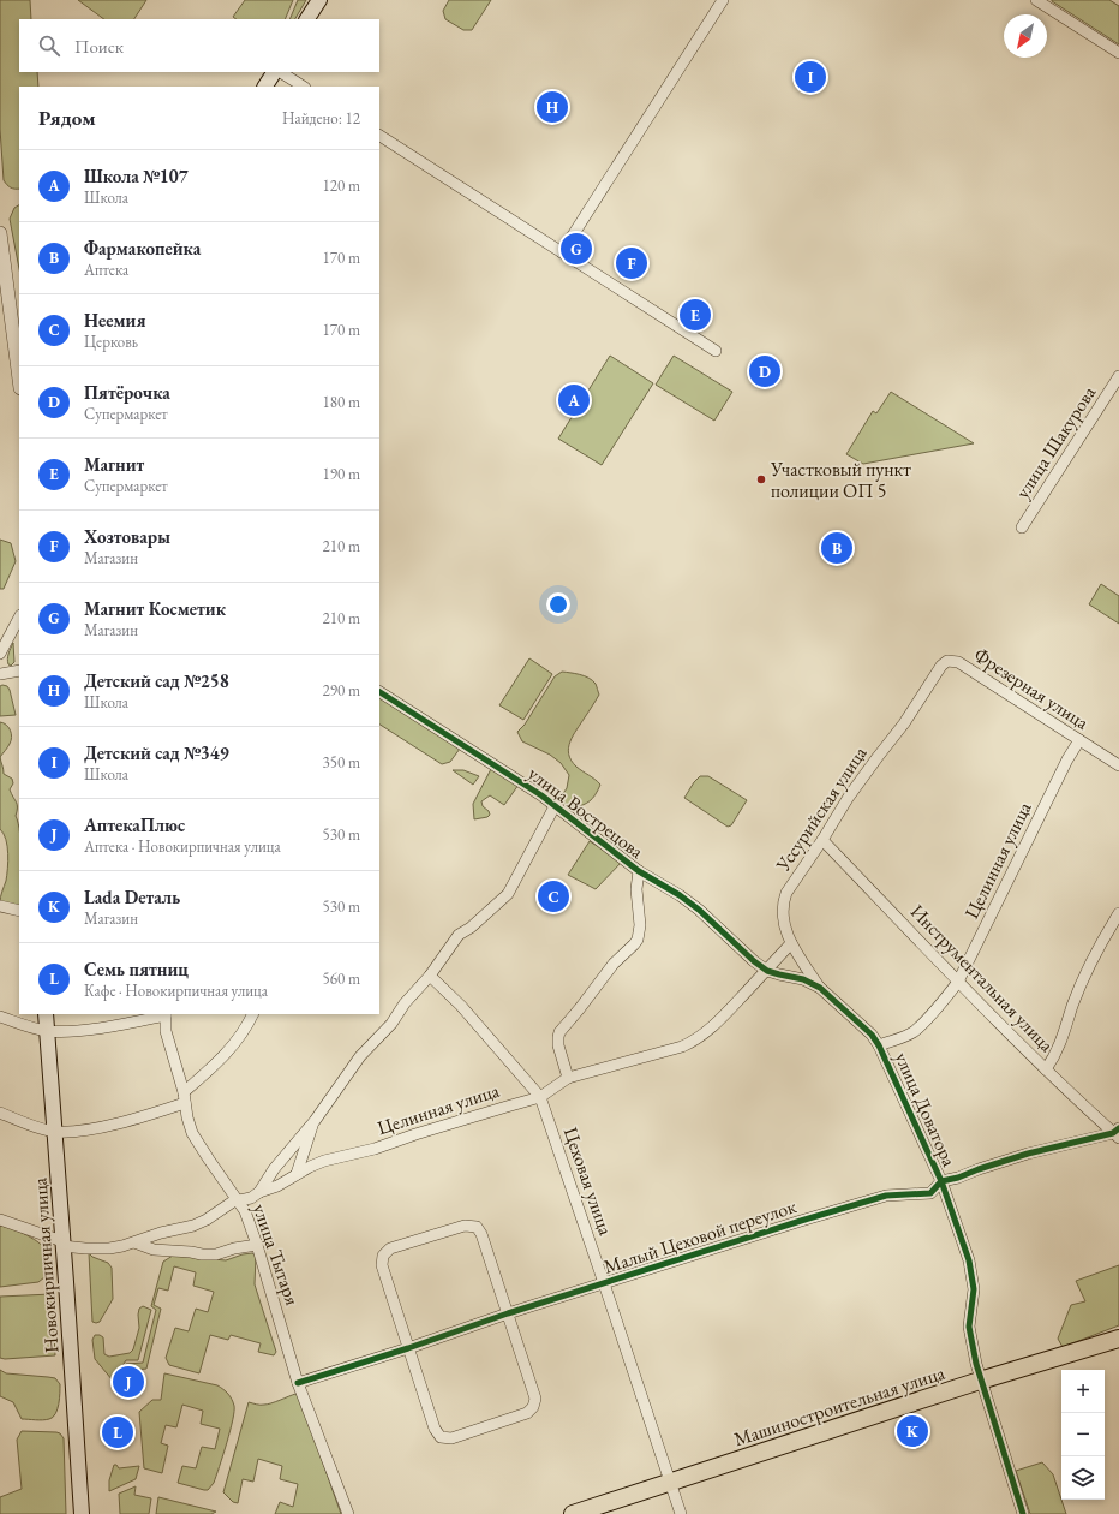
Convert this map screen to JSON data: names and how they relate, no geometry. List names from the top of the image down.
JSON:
{
  "streets": {
    "main road": ["Новокирпичная улица", "Машиностроительная улица"],
    "street": [
      "улица Шакурова",
      "Фрезерная улица",
      "Уссурийская улица",
      "улица Вострецова",
      "Целинная улица",
      "Инструментальная улица",
      "улица Доватора",
      "Цеховая улица",
      "Малый Цеховой переулок",
      "улица Тытаря"
    ]
  },
  "crossings": [
    ["Фрезерная улица", "Уссурийская улица"],
    ["Фрезерная улица", "Целинная улица"],
    ["Уссурийская улица", "Целинная улица"],
    ["Уссурийская улица", "Инструментальная улица"],
    ["Уссурийская улица", "улица Доватора"],
    ["улица Вострецова", "Целинная улица"],
    ["улица Вострецова", "улица Доватора"],
    ["Целинная улица", "Инструментальная улица"],
    ["Целинная улица", "улица Доватора"],
    ["Целинная улица", "Цеховая улица"],
    ["Целинная улица", "улица Тытаря"],
    ["Целинная улица", "Новокирпичная улица"],
    ["Инструментальная улица", "Малый Цеховой переулок"],
    ["улица Доватора", "Малый Цеховой переулок"],
    ["улица Доватора", "Машиностроительная улица"],
    ["Цеховая улица", "Малый Цеховой переулок"],
    ["Цеховая улица", "Машиностроительная улица"],
    ["Малый Цеховой переулок", "улица Тытаря"]
  ],
  "places": ["Участковый пункт полиции ОП 5"],
  "north": "bottom left",
  "page": {
    "search": "Поиск",
    "pins": [
      "I",
      "H",
      "G",
      "F",
      "E",
      "D",
      "A",
      "B",
      "C",
      "J",
      "K",
      "L"
    ],
    "heading": ["Рядом", "Найдено: 12"],
    "list": [
      {
        "mark": "A",
        "name": "Школа №107",
        "note": "Школа",
        "value": "120 m"
      },
      {
        "mark": "B",
        "name": "Фармакопейка",
        "note": "Аптека",
        "value": "170 m"
      },
      {
        "mark": "C",
        "name": "Неемия",
        "note": "Церковь",
        "value": "170 m"
      },
      {
        "mark": "D",
        "name": "Пятёрочка",
        "note": "Супермаркет",
        "value": "180 m"
      },
      {
        "mark": "E",
        "name": "Магнит",
        "note": "Супермаркет",
        "value": "190 m"
      },
      {
        "mark": "F",
        "name": "Хозтовары",
        "note": "Магазин",
        "value": "210 m"
      },
      {
        "mark": "G",
        "name": "Магнит Косметик",
        "note": "Магазин",
        "value": "210 m"
      },
      {
        "mark": "H",
        "name": "Детский сад №258",
        "note": "Школа",
        "value": "290 m"
      },
      {
        "mark": "I",
        "name": "Детский сад №349",
        "note": "Школа",
        "value": "350 m"
      },
      {
        "mark": "J",
        "name": "АптекаПлюс",
        "note": "Аптека · Новокирпичная улица",
        "value": "530 m"
      },
      {
        "mark": "K",
        "name": "Lada Dеталь",
        "note": "Магазин",
        "value": "530 m"
      },
      {
        "mark": "L",
        "name": "Семь пятниц",
        "note": "Кафе · Новокирпичная улица",
        "value": "560 m"
      }
    ],
    "map_buttons": ["+", "−"]
  }
}
